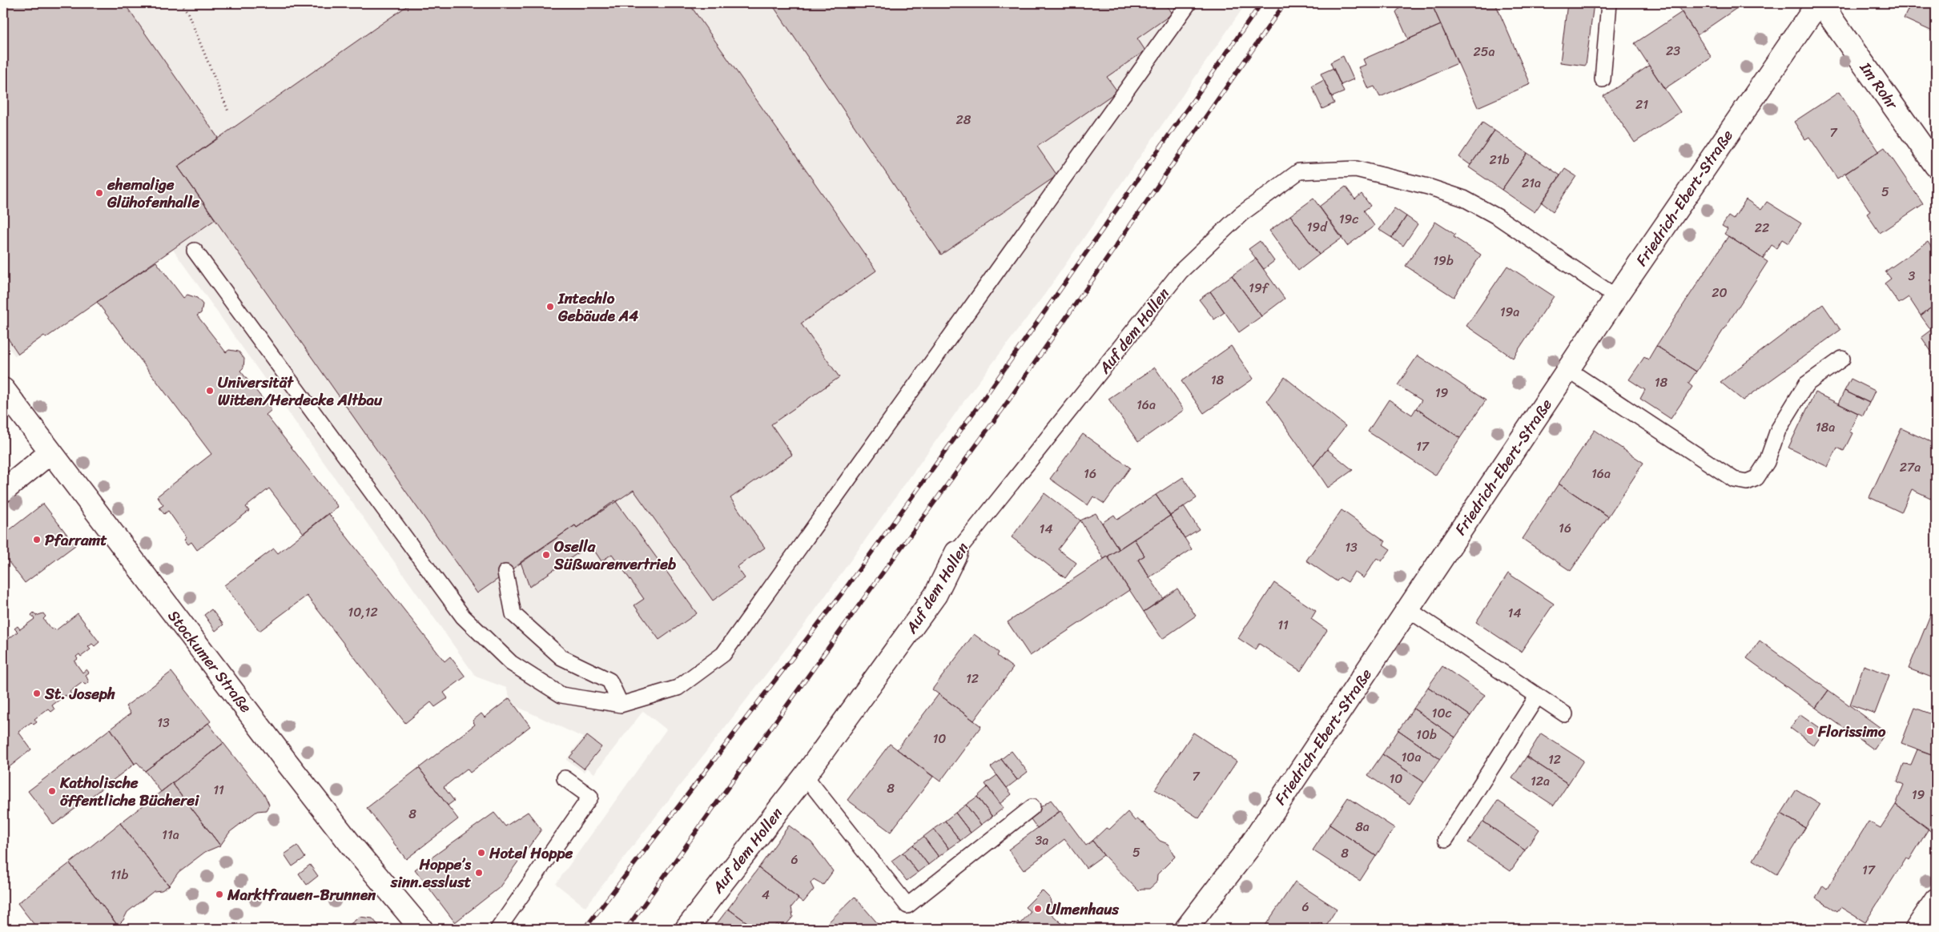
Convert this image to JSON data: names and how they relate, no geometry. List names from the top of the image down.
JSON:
{
  "streets": {
    "street": [
      "Im Rohr",
      "Friedrich-Ebert-Straße",
      "Auf dem Hollen",
      "Stockumer Straße"
    ]
  },
  "crossings": [
    ["Friedrich-Ebert-Straße", "Auf dem Hollen"]
  ],
  "places": [
    "ehemalige Glühofenhalle",
    "Intechlo Gebäude A4",
    "Universität Witten/Herdecke Altbau",
    "Pfarramt",
    "Osella Süßwarenvertrieb",
    "St. Joseph",
    "Florissimo",
    "Katholische öffentliche Bücherei",
    "Hotel Hoppe",
    "Hoppe’s sinn.esslust",
    "Marktfrauen-Brunnen",
    "Ulmenhaus"
  ],
  "house_numbers": [
    "23",
    "25a",
    "21",
    "28",
    "7",
    "21b",
    "21a",
    "5",
    "19c",
    "19d",
    "22",
    "19b",
    "3",
    "19f",
    "20",
    "19a",
    "18",
    "18",
    "19",
    "16a",
    "18a",
    "17",
    "27a",
    "16",
    "16a",
    "16",
    "14",
    "13",
    "10,12",
    "14",
    "11",
    "12",
    "10c",
    "13",
    "10b",
    "10",
    "10a",
    "12",
    "7",
    "10",
    "12a",
    "8",
    "11",
    "19",
    "8",
    "8a",
    "11a",
    "3a",
    "5",
    "8",
    "6",
    "17",
    "11b",
    "4",
    "6"
  ]
}
